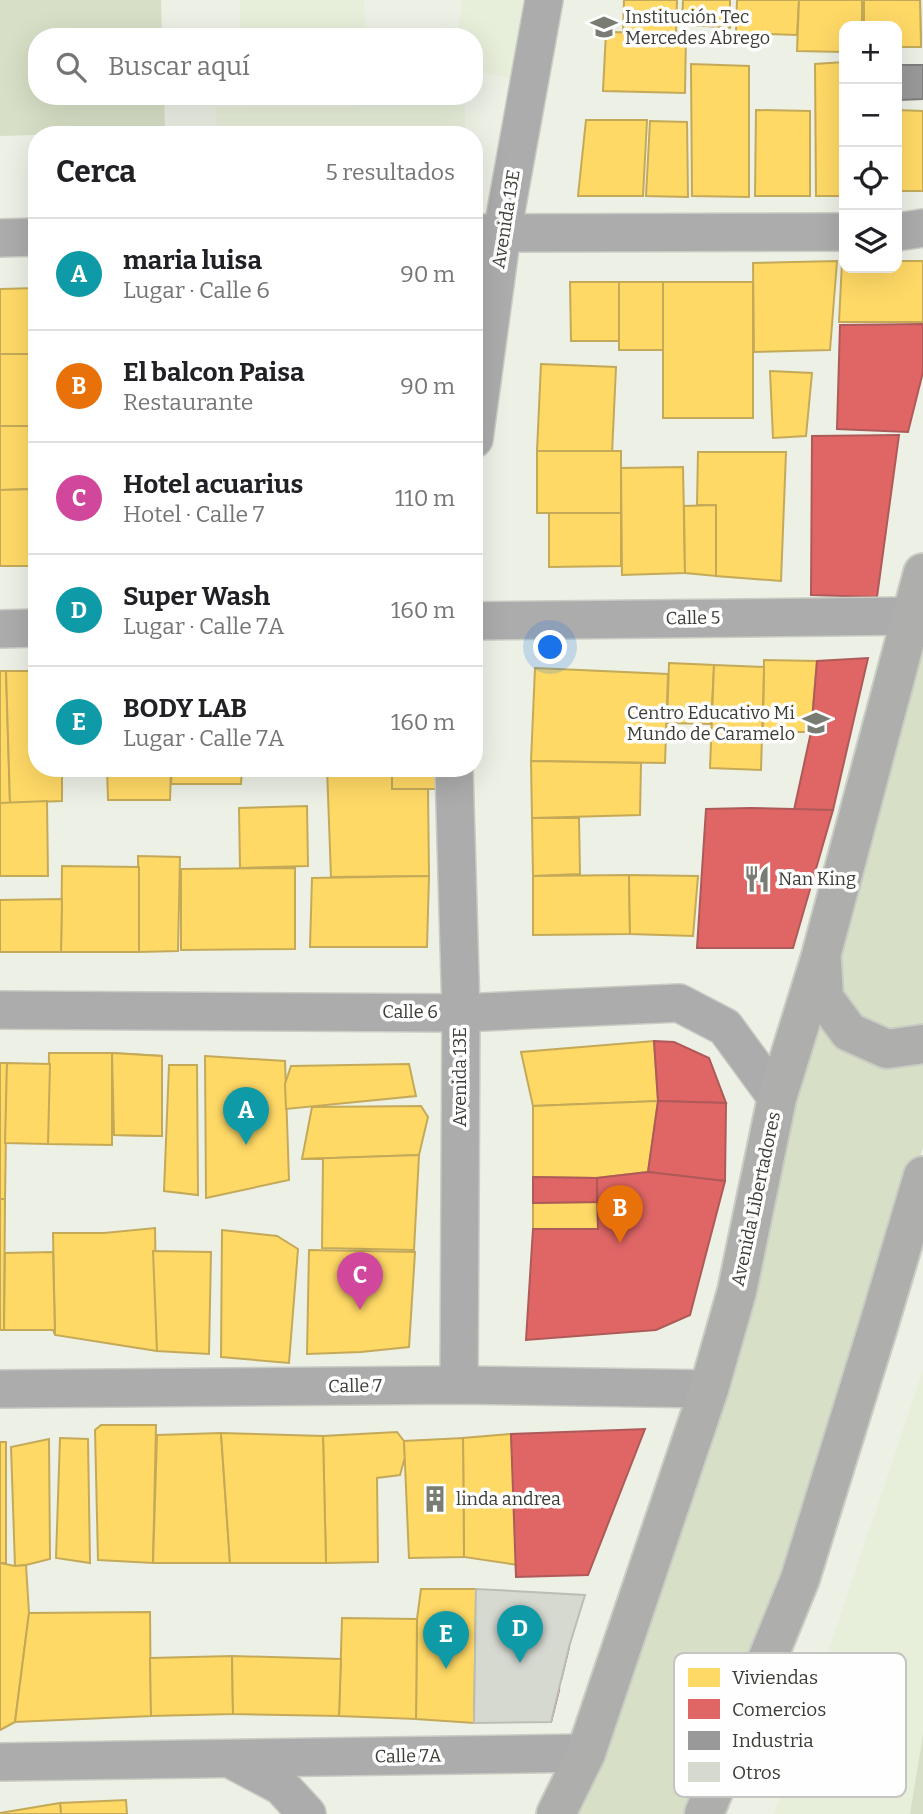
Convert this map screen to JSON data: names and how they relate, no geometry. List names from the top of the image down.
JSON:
{
  "streets": {
    "main road": ["Avenida Libertadores"],
    "street": [
      "Avenida 13E",
      "Calle 5",
      "Calle 6",
      "Calle 7",
      "Calle 7A"
    ]
  },
  "crossings": [
    ["Avenida 13E", "Calle 6"],
    ["Avenida 13E", "Calle 7"],
    ["Calle 5", "Avenida Libertadores"],
    ["Calle 6", "Avenida Libertadores"],
    ["Avenida Libertadores", "Calle 7"],
    ["Avenida Libertadores", "Calle 7A"]
  ],
  "places": {
    "school or university": ["Institución Tec Mercedes Abrego", "Centro Educativo Mi Mundo de Caramelo"],
    "restaurant": ["Nan King"],
    "building": ["linda andrea"]
  },
  "legend": [
    "Viviendas",
    "Comercios",
    "Industria",
    "Otros"
  ],
  "page": {
    "map_buttons": ["+", "−"],
    "search": "Buscar aquí",
    "heading": ["Cerca", "5 resultados"],
    "list": [
      {
        "mark": "A",
        "name": "maria luisa",
        "note": "Lugar · Calle 6",
        "value": "90 m"
      },
      {
        "mark": "B",
        "name": "El balcon Paisa",
        "note": "Restaurante",
        "value": "90 m"
      },
      {
        "mark": "C",
        "name": "Hotel acuarius",
        "note": "Hotel · Calle 7",
        "value": "110 m"
      },
      {
        "mark": "D",
        "name": "Super Wash",
        "note": "Lugar · Calle 7A",
        "value": "160 m"
      },
      {
        "mark": "E",
        "name": "BODY LAB",
        "note": "Lugar · Calle 7A",
        "value": "160 m"
      }
    ],
    "pins": [
      "A",
      "B",
      "C",
      "D",
      "E"
    ]
  }
}
